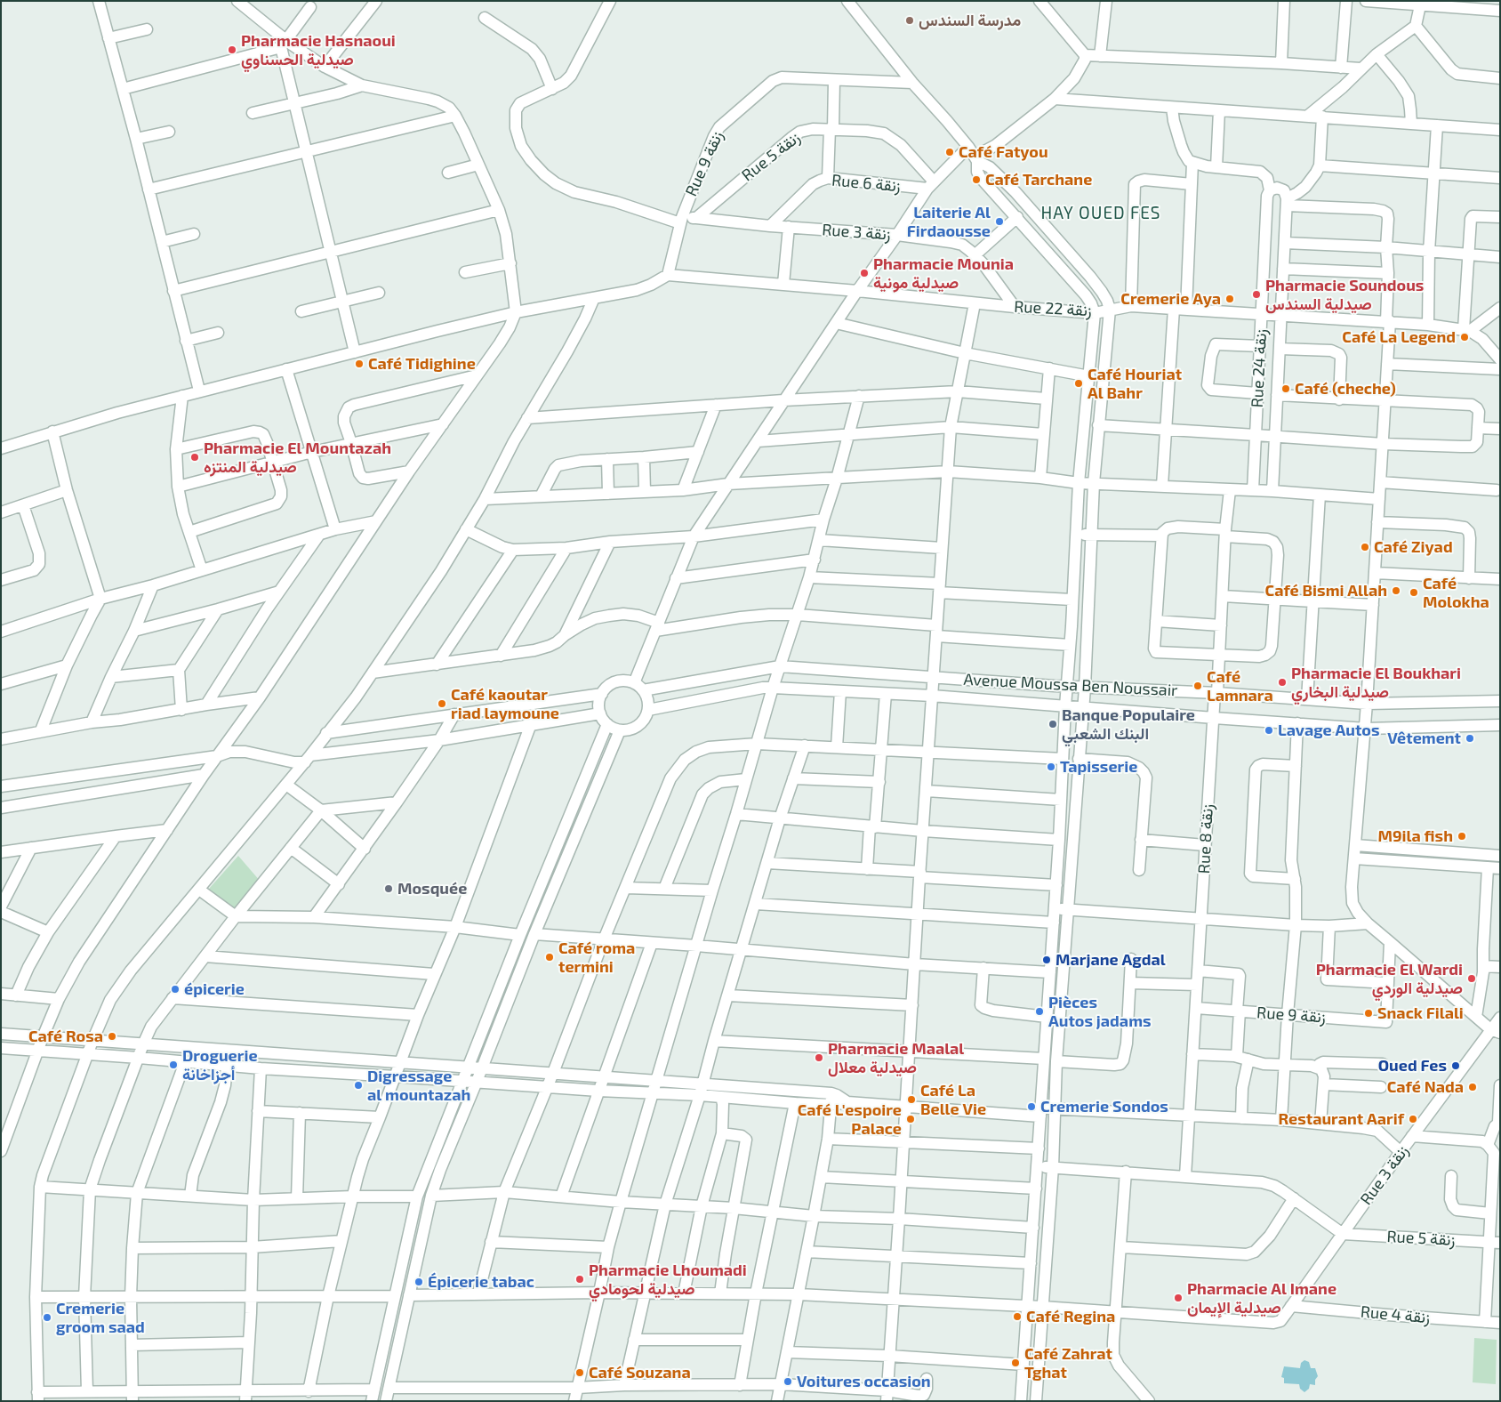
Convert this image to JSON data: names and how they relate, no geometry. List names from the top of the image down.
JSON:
{
  "streets": {
    "street": [
      "Rue 5 زنقة",
      "Rue 9 زنقة",
      "Rue 6 زنقة",
      "Rue 3 زنقة",
      "Rue 22 زنقة",
      "Rue 24 زنقة",
      "Avenue Moussa Ben Noussair",
      "Rue 8 زنقة",
      "Rue 4 زنقة"
    ]
  },
  "crossings": [
    ["Rue 5 زنقة", "Rue 6 زنقة"],
    ["Rue 5 زنقة", "Rue 3 زنقة"],
    ["Rue 9 زنقة", "Rue 22 زنقة"],
    ["Rue 9 زنقة", "Rue 8 زنقة"],
    ["Rue 6 زنقة", "Rue 3 زنقة"],
    ["Rue 3 زنقة", "Rue 22 زنقة"],
    ["Rue 3 زنقة", "Rue 4 زنقة"],
    ["Rue 22 زنقة", "Rue 24 زنقة"],
    ["Avenue Moussa Ben Noussair", "Rue 8 زنقة"]
  ],
  "districts": ["HAY OUED FES"],
  "places": [
    "مدرسة السندس",
    "Pharmacie Hasnaoui صيدلية الحسناوي",
    "Café Fatyou",
    "Café Tarchane",
    "Laiterie Al Firdaousse",
    "Pharmacie Mounia صيدلية مونية",
    "Pharmacie Soundous صيدلية السندس",
    "Cremerie Aya",
    "Café La Legend",
    "Café Tidighine",
    "Café Houriat Al Bahr",
    "Café (cheche)",
    "Pharmacie El Mountazah صيدلية المنتزه",
    "Café Ziyad",
    "Café Bismi Allah",
    "Café Molokha",
    "Pharmacie El Boukhari صيدلية البخاري",
    "Café Lamnara",
    "Café kaoutar riad laymoune",
    "Banque Populaire البنك الشعبي",
    "Lavage Autos",
    "Vêtement",
    "Tapisserie",
    "M9ila fish",
    "Mosquée",
    "Café roma termini",
    "Marjane Agdal",
    "Pharmacie El Wardi صيدلية الوردي",
    "épicerie",
    "Pièces Autos jadams",
    "Snack Filali",
    "Café Rosa",
    "Pharmacie Maalal صيدلية معلال",
    "Droguerie أجزاخانة",
    "Oued Fes",
    "Digressage al mountazah",
    "Café Nada",
    "Café La Belle Vie",
    "Cremerie Sondos",
    "Café L'espoire Palace",
    "Restaurant Aarif",
    "Pharmacie Lhoumadi صيدلية لحومادي",
    "Épicerie tabac",
    "Pharmacie Al Imane صيدلية الإيمان",
    "Café Regina",
    "Cremerie groom saad",
    "Café Zahrat Tghat",
    "Café Souzana",
    "Voitures occasion"
  ]
}
